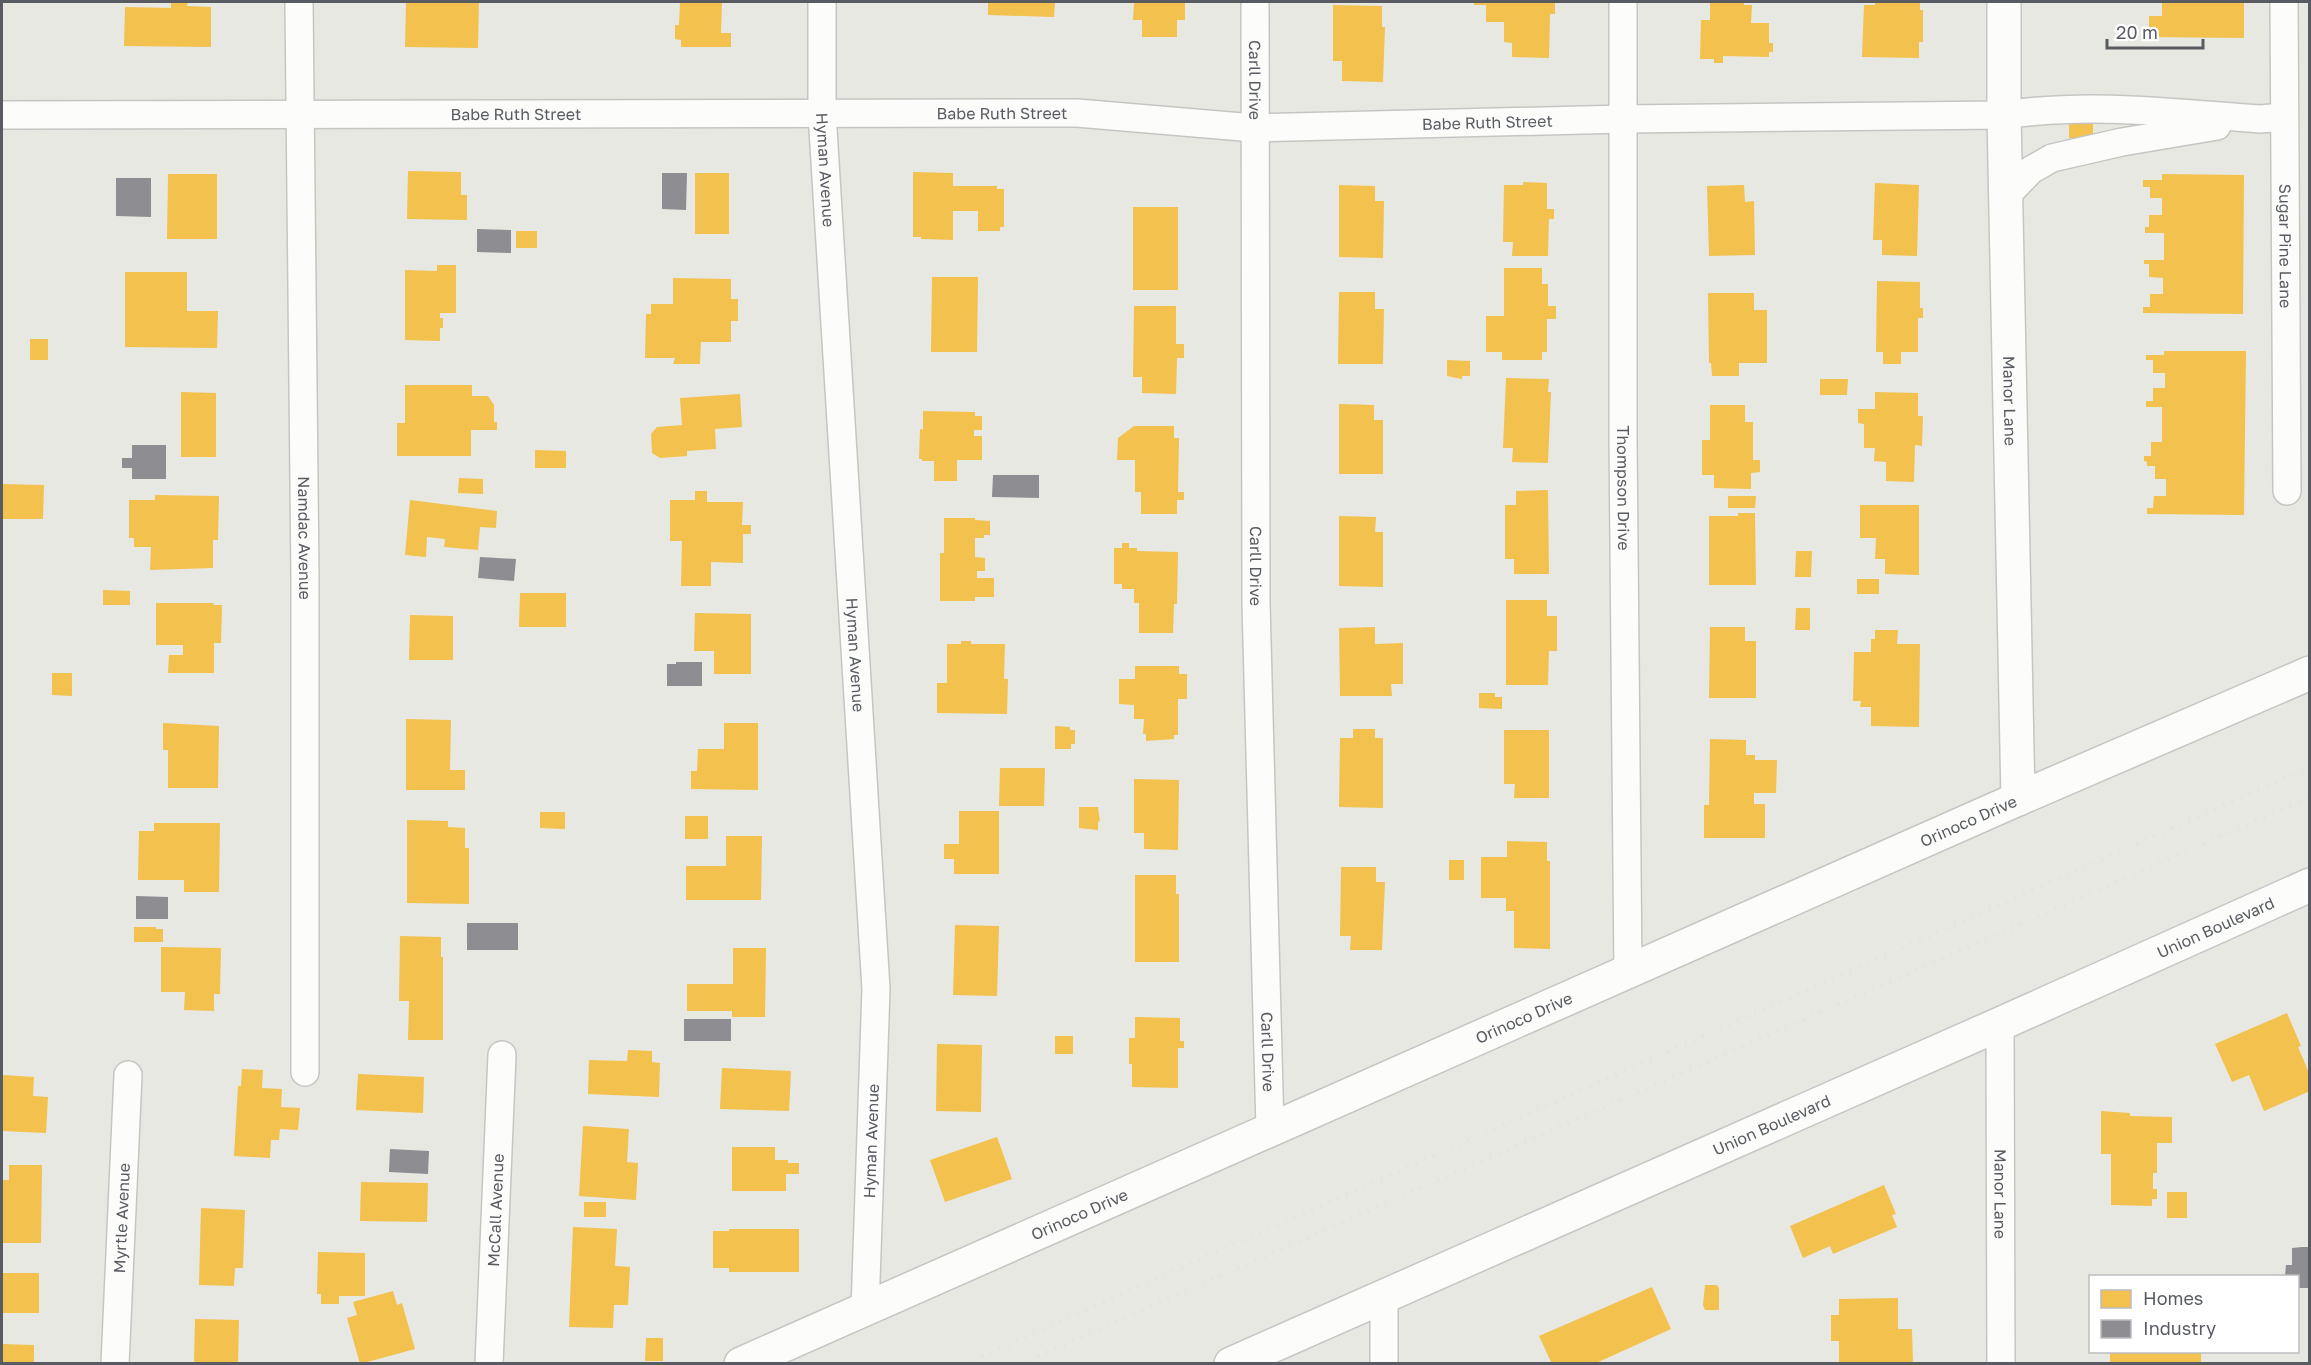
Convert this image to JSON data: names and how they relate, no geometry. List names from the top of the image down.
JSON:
{
  "streets": {
    "street": [
      "Carll Drive",
      "Babe Ruth Street",
      "Hyman Avenue",
      "Sugar Pine Lane",
      "Manor Lane",
      "Thompson Drive",
      "Namdac Avenue",
      "Orinoco Drive",
      "Union Boulevard",
      "McCall Avenue",
      "Myrtle Avenue"
    ]
  },
  "crossings": [
    ["Carll Drive", "Babe Ruth Street"],
    ["Carll Drive", "Orinoco Drive"],
    ["Babe Ruth Street", "Hyman Avenue"],
    ["Babe Ruth Street", "Sugar Pine Lane"],
    ["Babe Ruth Street", "Manor Lane"],
    ["Babe Ruth Street", "Thompson Drive"],
    ["Babe Ruth Street", "Namdac Avenue"],
    ["Hyman Avenue", "Orinoco Drive"],
    ["Manor Lane", "Orinoco Drive"],
    ["Manor Lane", "Union Boulevard"],
    ["Thompson Drive", "Orinoco Drive"]
  ],
  "legend": ["Homes", "Industry"],
  "scale_bar": "20 m"
}
